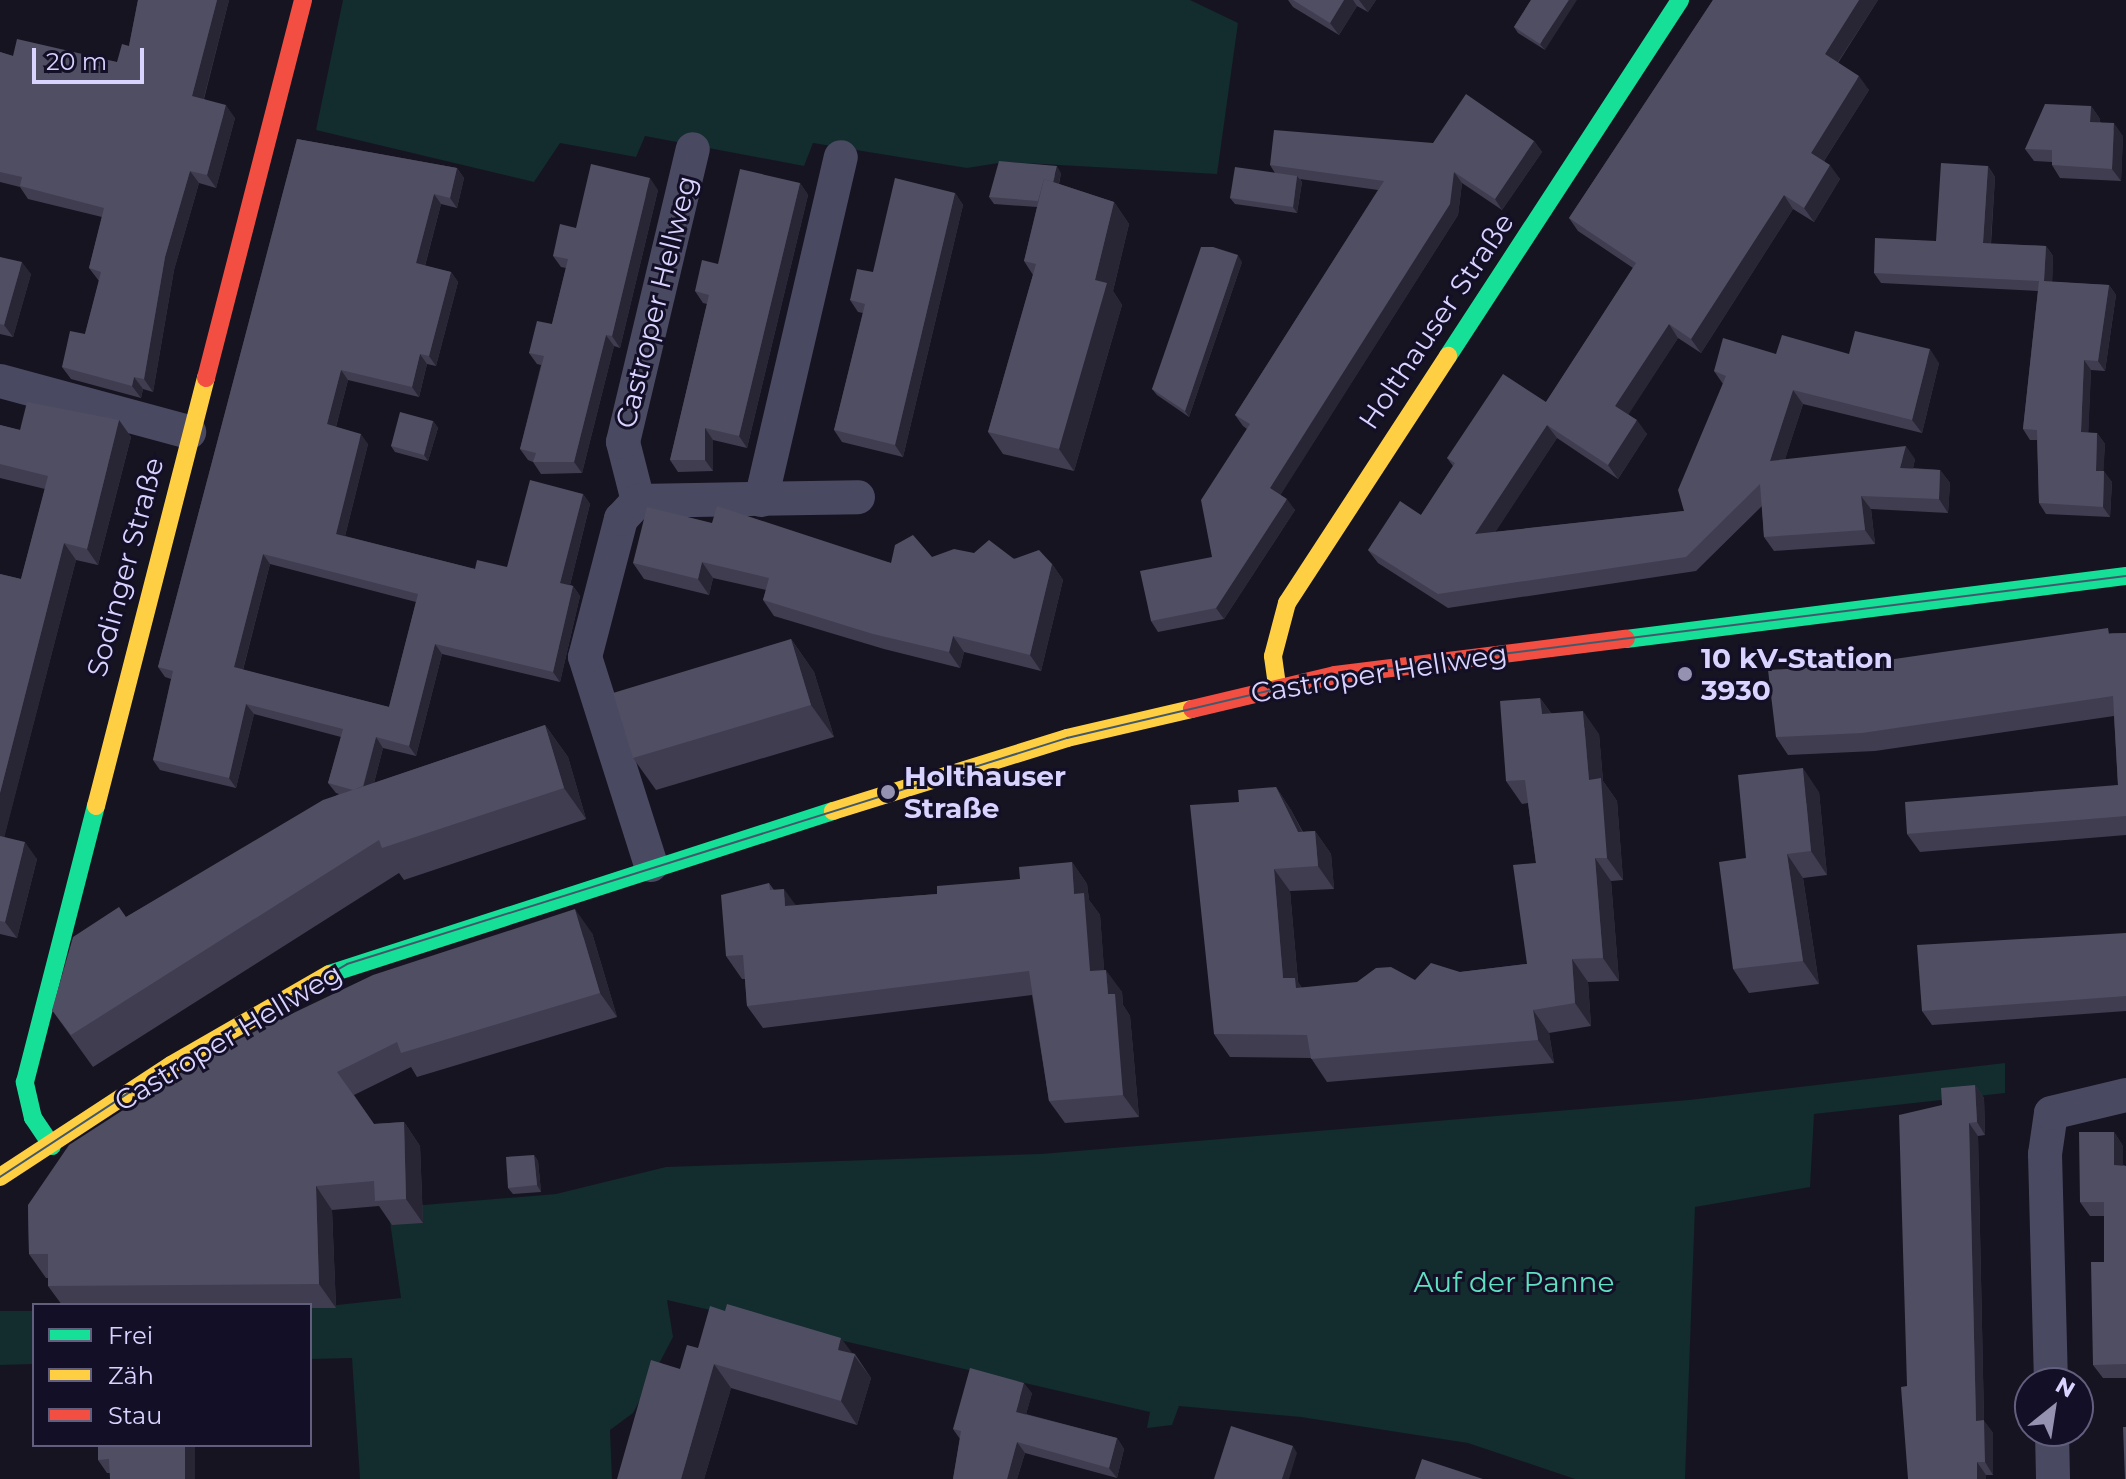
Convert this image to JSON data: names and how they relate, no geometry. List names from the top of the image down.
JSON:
{
  "streets": {
    "main road": ["Castroper Hellweg", "Holthauser Straße", "Sodinger Straße"]
  },
  "crossings": [
    ["Castroper Hellweg", "Holthauser Straße"],
    ["Castroper Hellweg", "Sodinger Straße"]
  ],
  "parks": ["Auf der Panne"],
  "places": ["10 kV-Station 3930", "Holthauser Straße"],
  "legend": ["Frei", "Zäh", "Stau"],
  "scale_bar": "20 m",
  "north": "top right"
}
